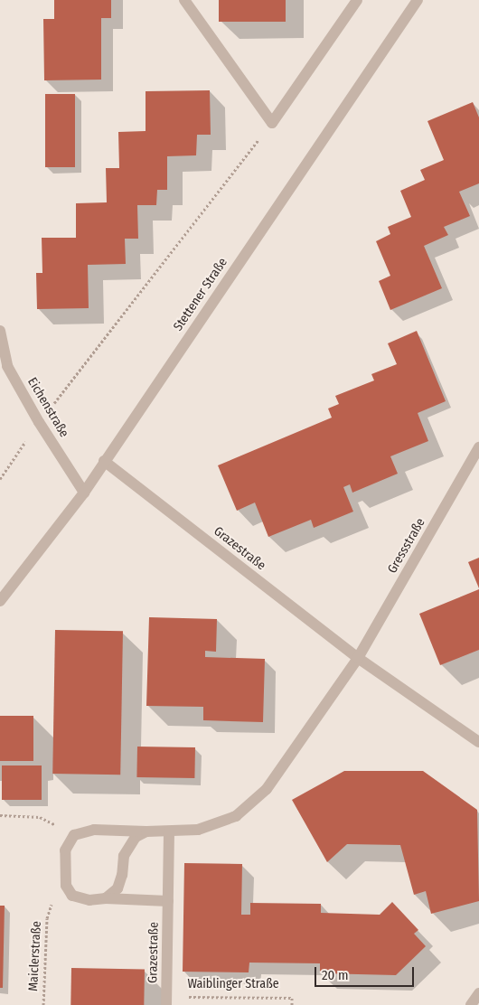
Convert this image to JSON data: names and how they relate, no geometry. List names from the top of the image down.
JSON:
{
  "streets": {
    "street": [
      "Stettener Straße",
      "Eichenstraße",
      "Gressstraße",
      "Grazestraße"
    ],
    "path": ["Maiclerstraße", "Waiblinger Straße"]
  },
  "crossings": [
    ["Stettener Straße", "Eichenstraße"],
    ["Stettener Straße", "Grazestraße"],
    ["Gressstraße", "Grazestraße"],
    ["Grazestraße", "Waiblinger Straße"]
  ],
  "scale_bar": "20 m"
}
